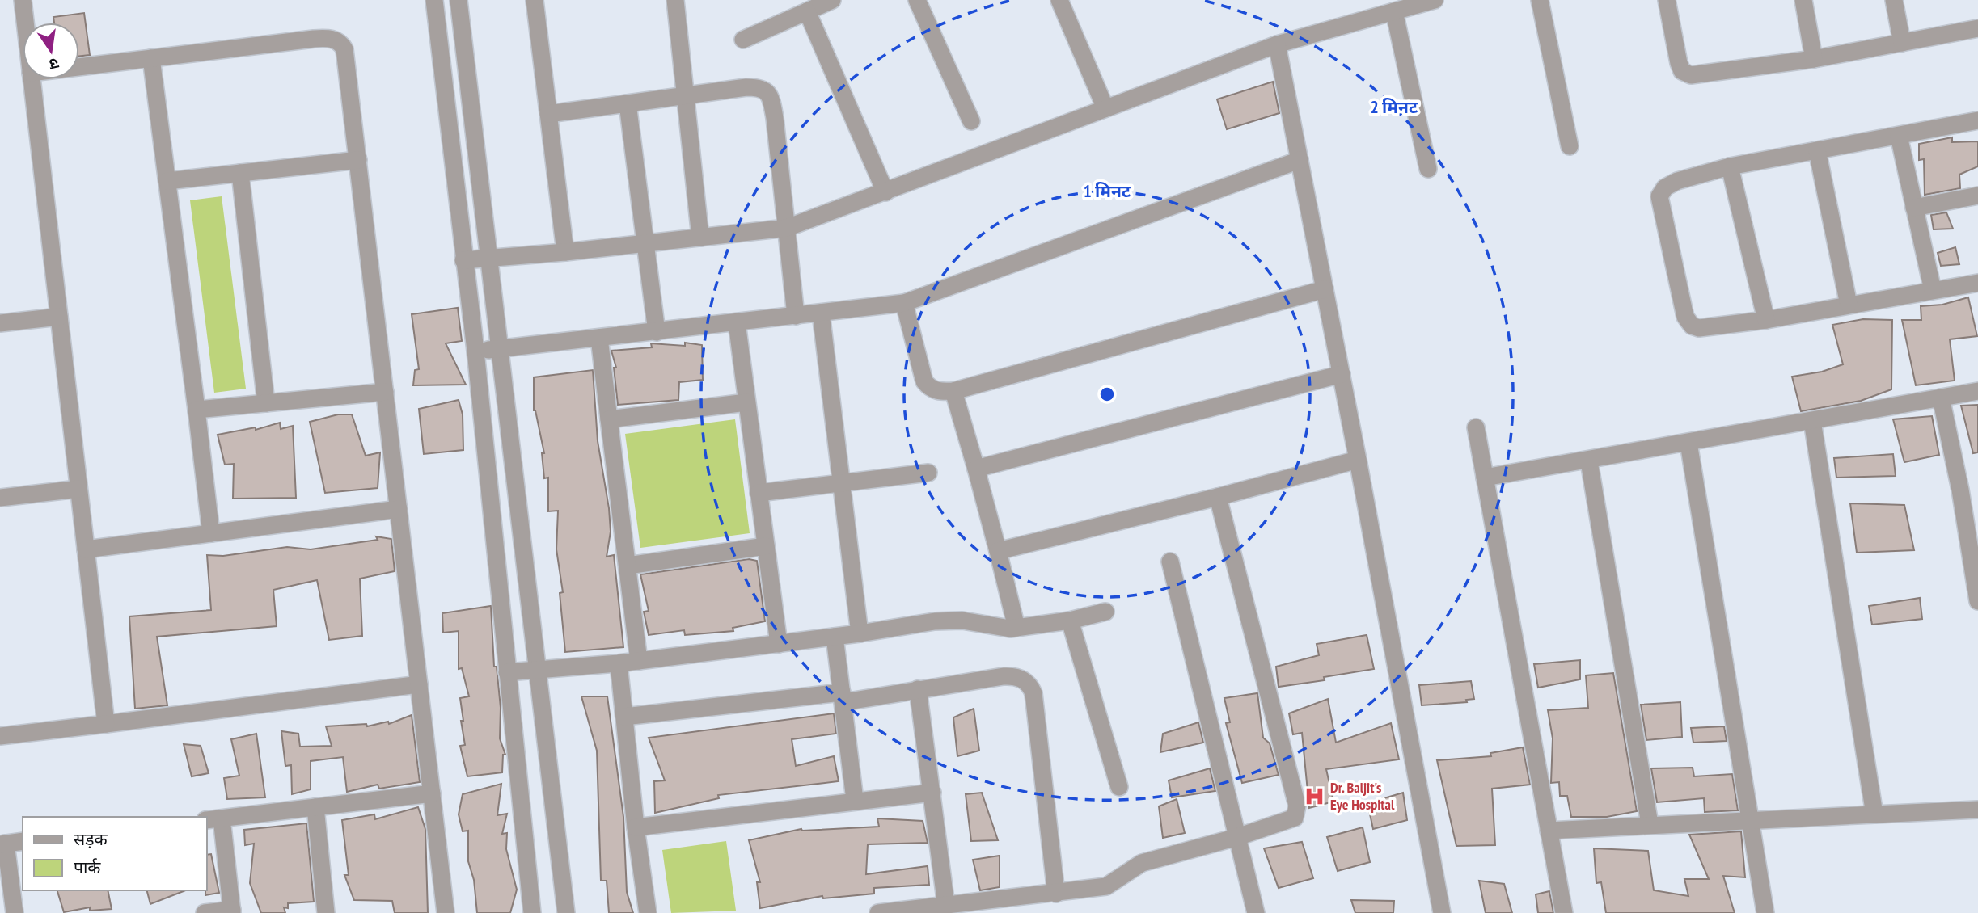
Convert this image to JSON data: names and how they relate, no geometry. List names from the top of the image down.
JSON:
{
  "places": {
    "hospital": ["Dr. Baljit's Eye Hospital"]
  },
  "legend": ["सड़क", "पार्क"],
  "north": "bottom",
  "rings": ["2 मिनट", "1 मिनट"]
}
